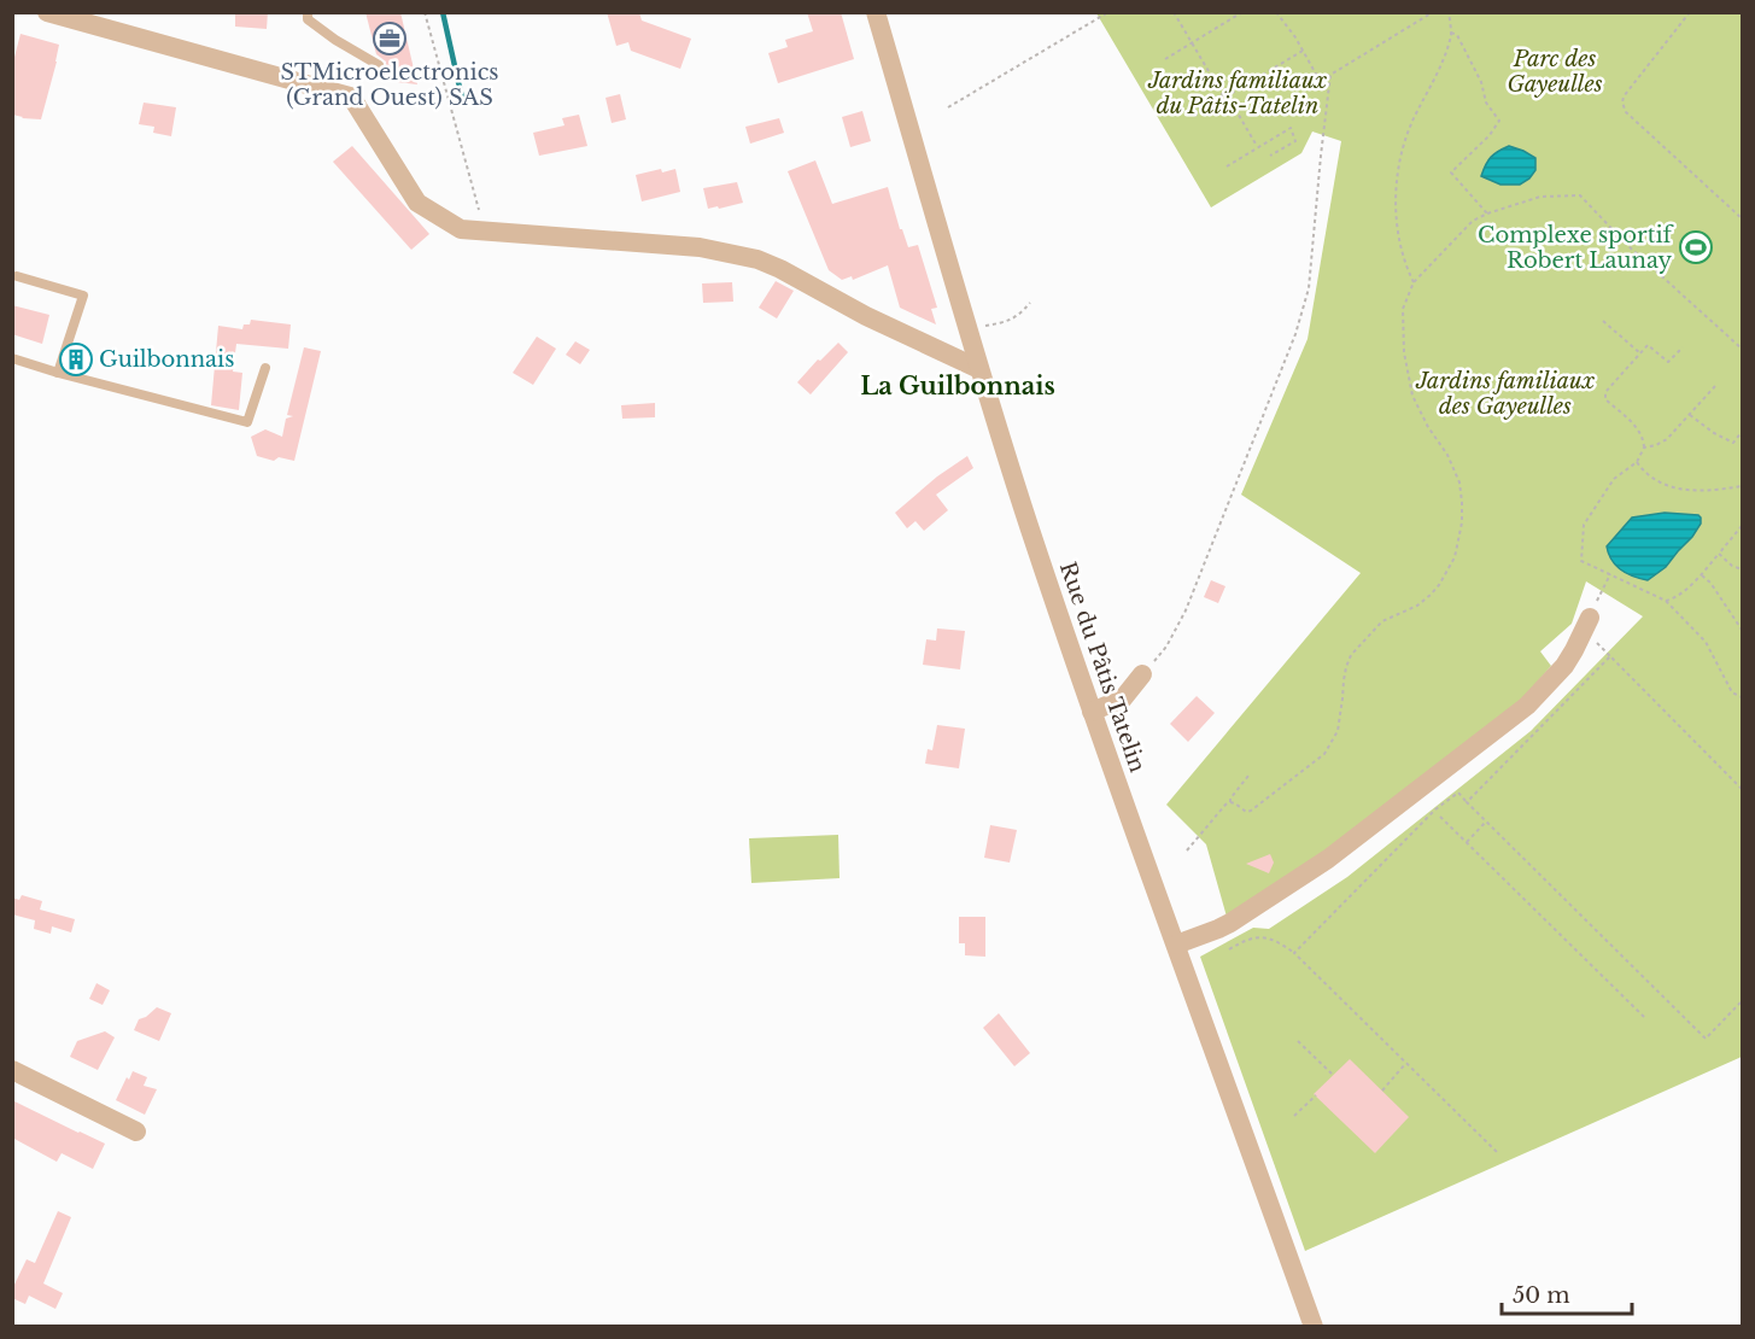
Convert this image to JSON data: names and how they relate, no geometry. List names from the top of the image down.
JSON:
{
  "streets": {
    "street": ["Rue du Pâtis Tatelin"]
  },
  "districts": ["La Guilbonnais"],
  "parks": ["Parc des Gayeulles", "Jardins familiaux du Pâtis-Tatelin", "Jardins familiaux des Gayeulles"],
  "places": {
    "office": ["STMicroelectronics (Grand Ouest) SAS"],
    "sports": ["Complexe sportif Robert Launay"],
    "building": ["Guilbonnais"]
  },
  "scale_bar": "50 m"
}
